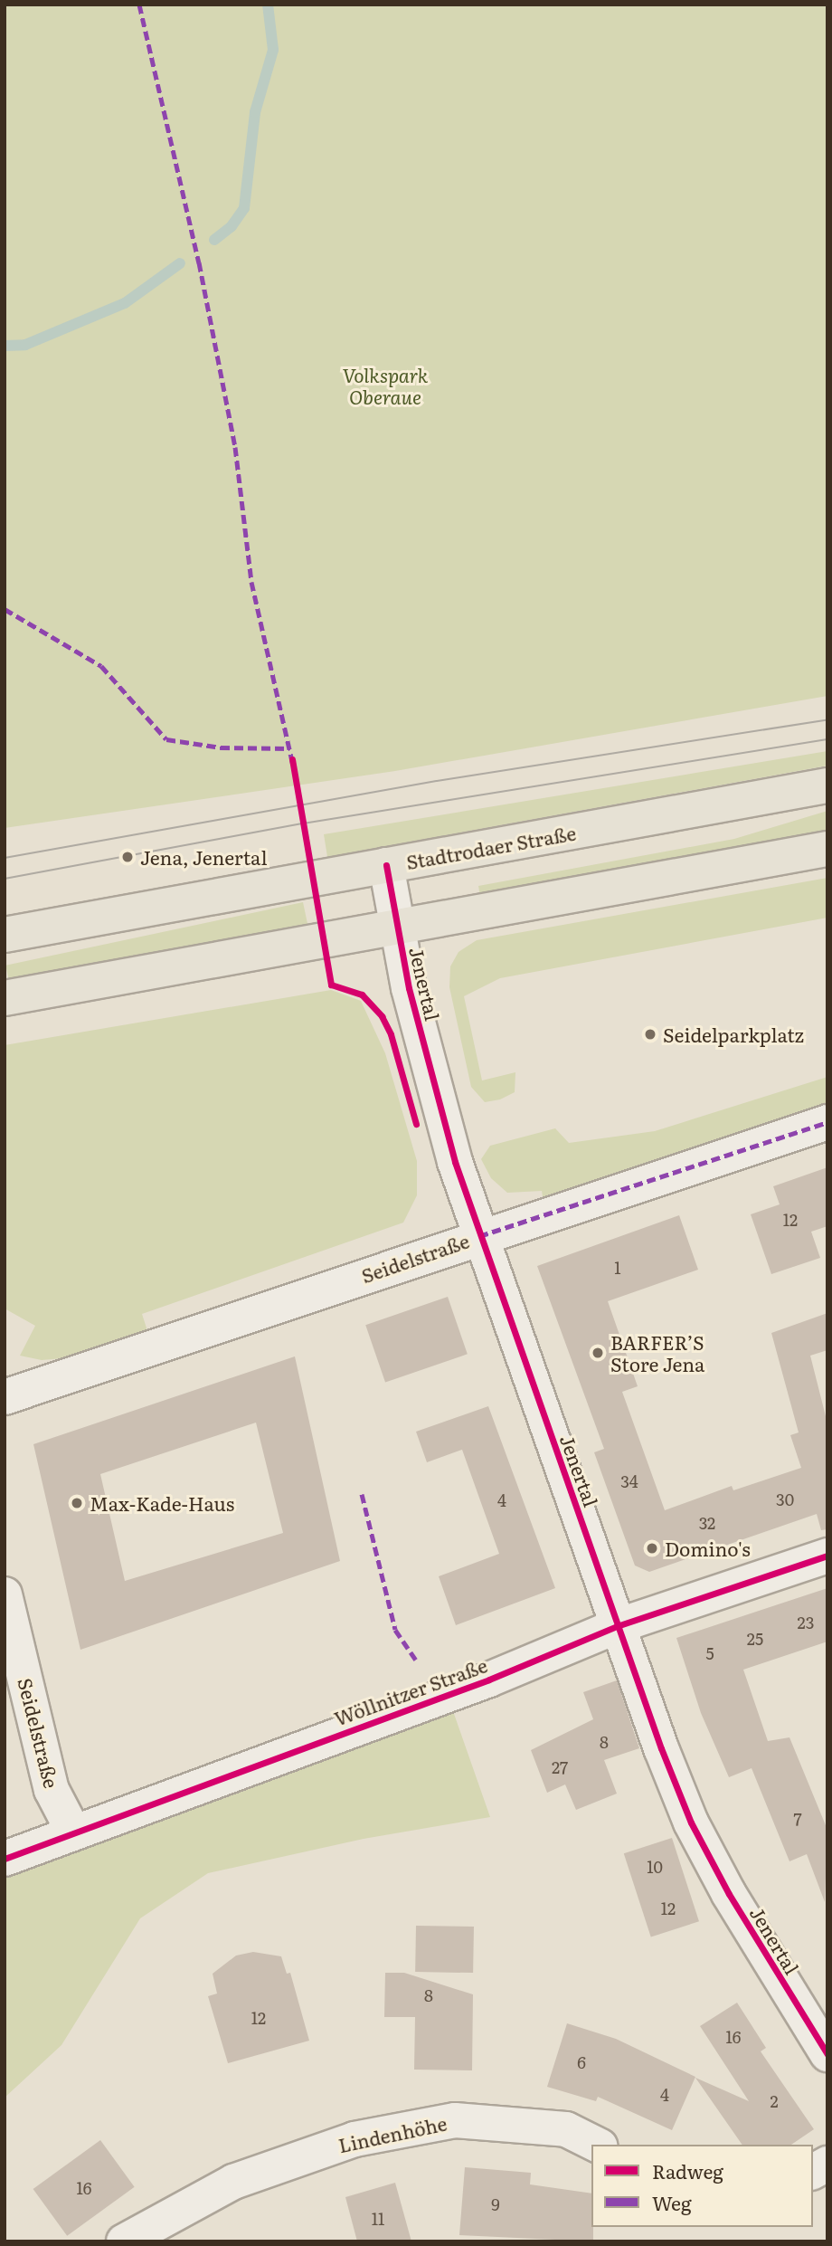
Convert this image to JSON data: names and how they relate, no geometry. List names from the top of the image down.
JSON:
{
  "streets": {
    "main road": ["Stadtrodaer Straße"],
    "street": [
      "Jenertal",
      "Seidelstraße",
      "Wöllnitzer Straße",
      "Lindenhöhe"
    ]
  },
  "crossings": [
    ["Stadtrodaer Straße", "Jenertal"],
    ["Jenertal", "Seidelstraße"],
    ["Jenertal", "Wöllnitzer Straße"],
    ["Seidelstraße", "Wöllnitzer Straße"]
  ],
  "parks": ["Volkspark Oberaue"],
  "places": [
    "Jena, Jenertal",
    "Seidelparkplatz",
    "BARFER’S Store Jena",
    "Max-Kade-Haus",
    "Domino's"
  ],
  "house_numbers": [
    "12",
    "1",
    "34",
    "30",
    "4",
    "32",
    "23",
    "25",
    "5",
    "8",
    "27",
    "7",
    "10",
    "12",
    "8",
    "12",
    "16",
    "6",
    "4",
    "2",
    "16",
    "9",
    "11"
  ],
  "legend": ["Radweg", "Weg"]
}
